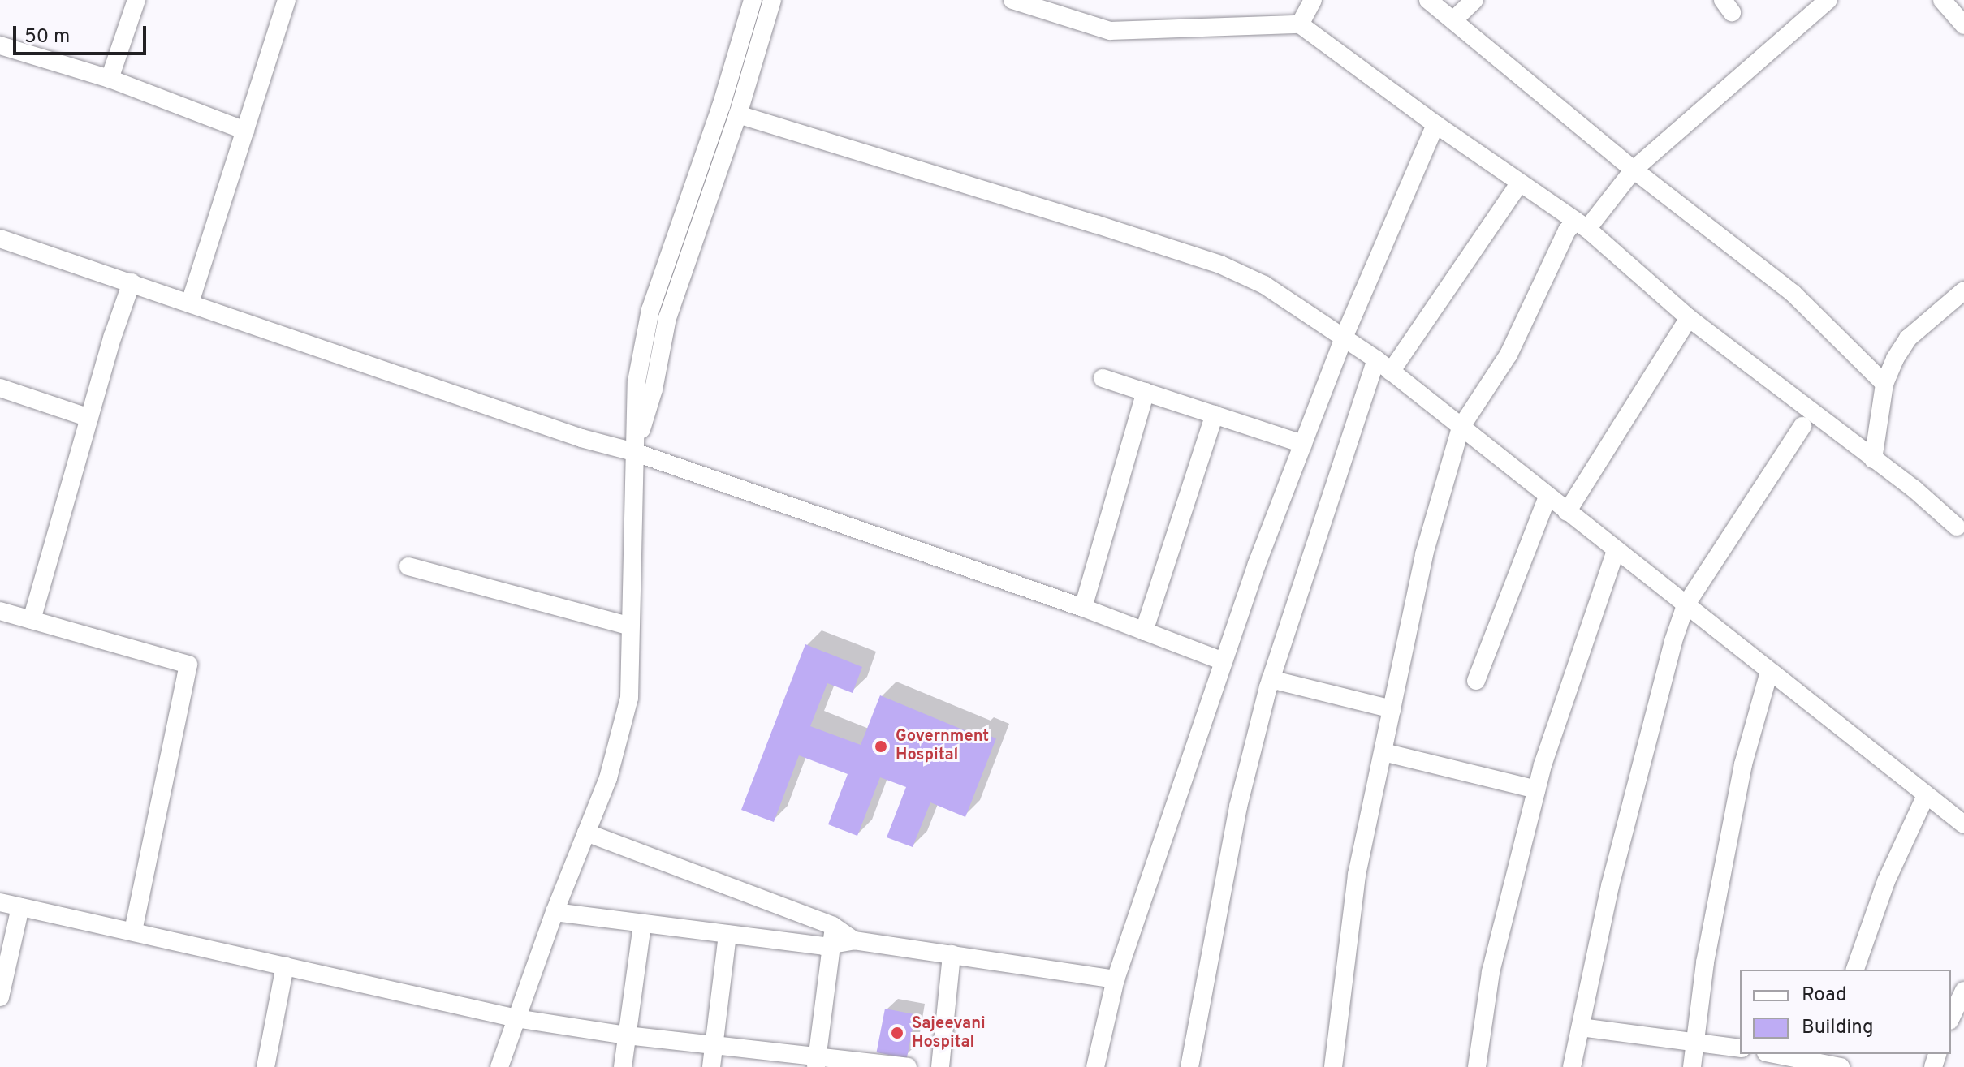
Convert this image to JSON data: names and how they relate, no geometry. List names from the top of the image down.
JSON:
{
  "places": ["Government Hospital", "Sajeevani Hospital"],
  "legend": ["Road", "Building"],
  "scale_bar": "50 m"
}
